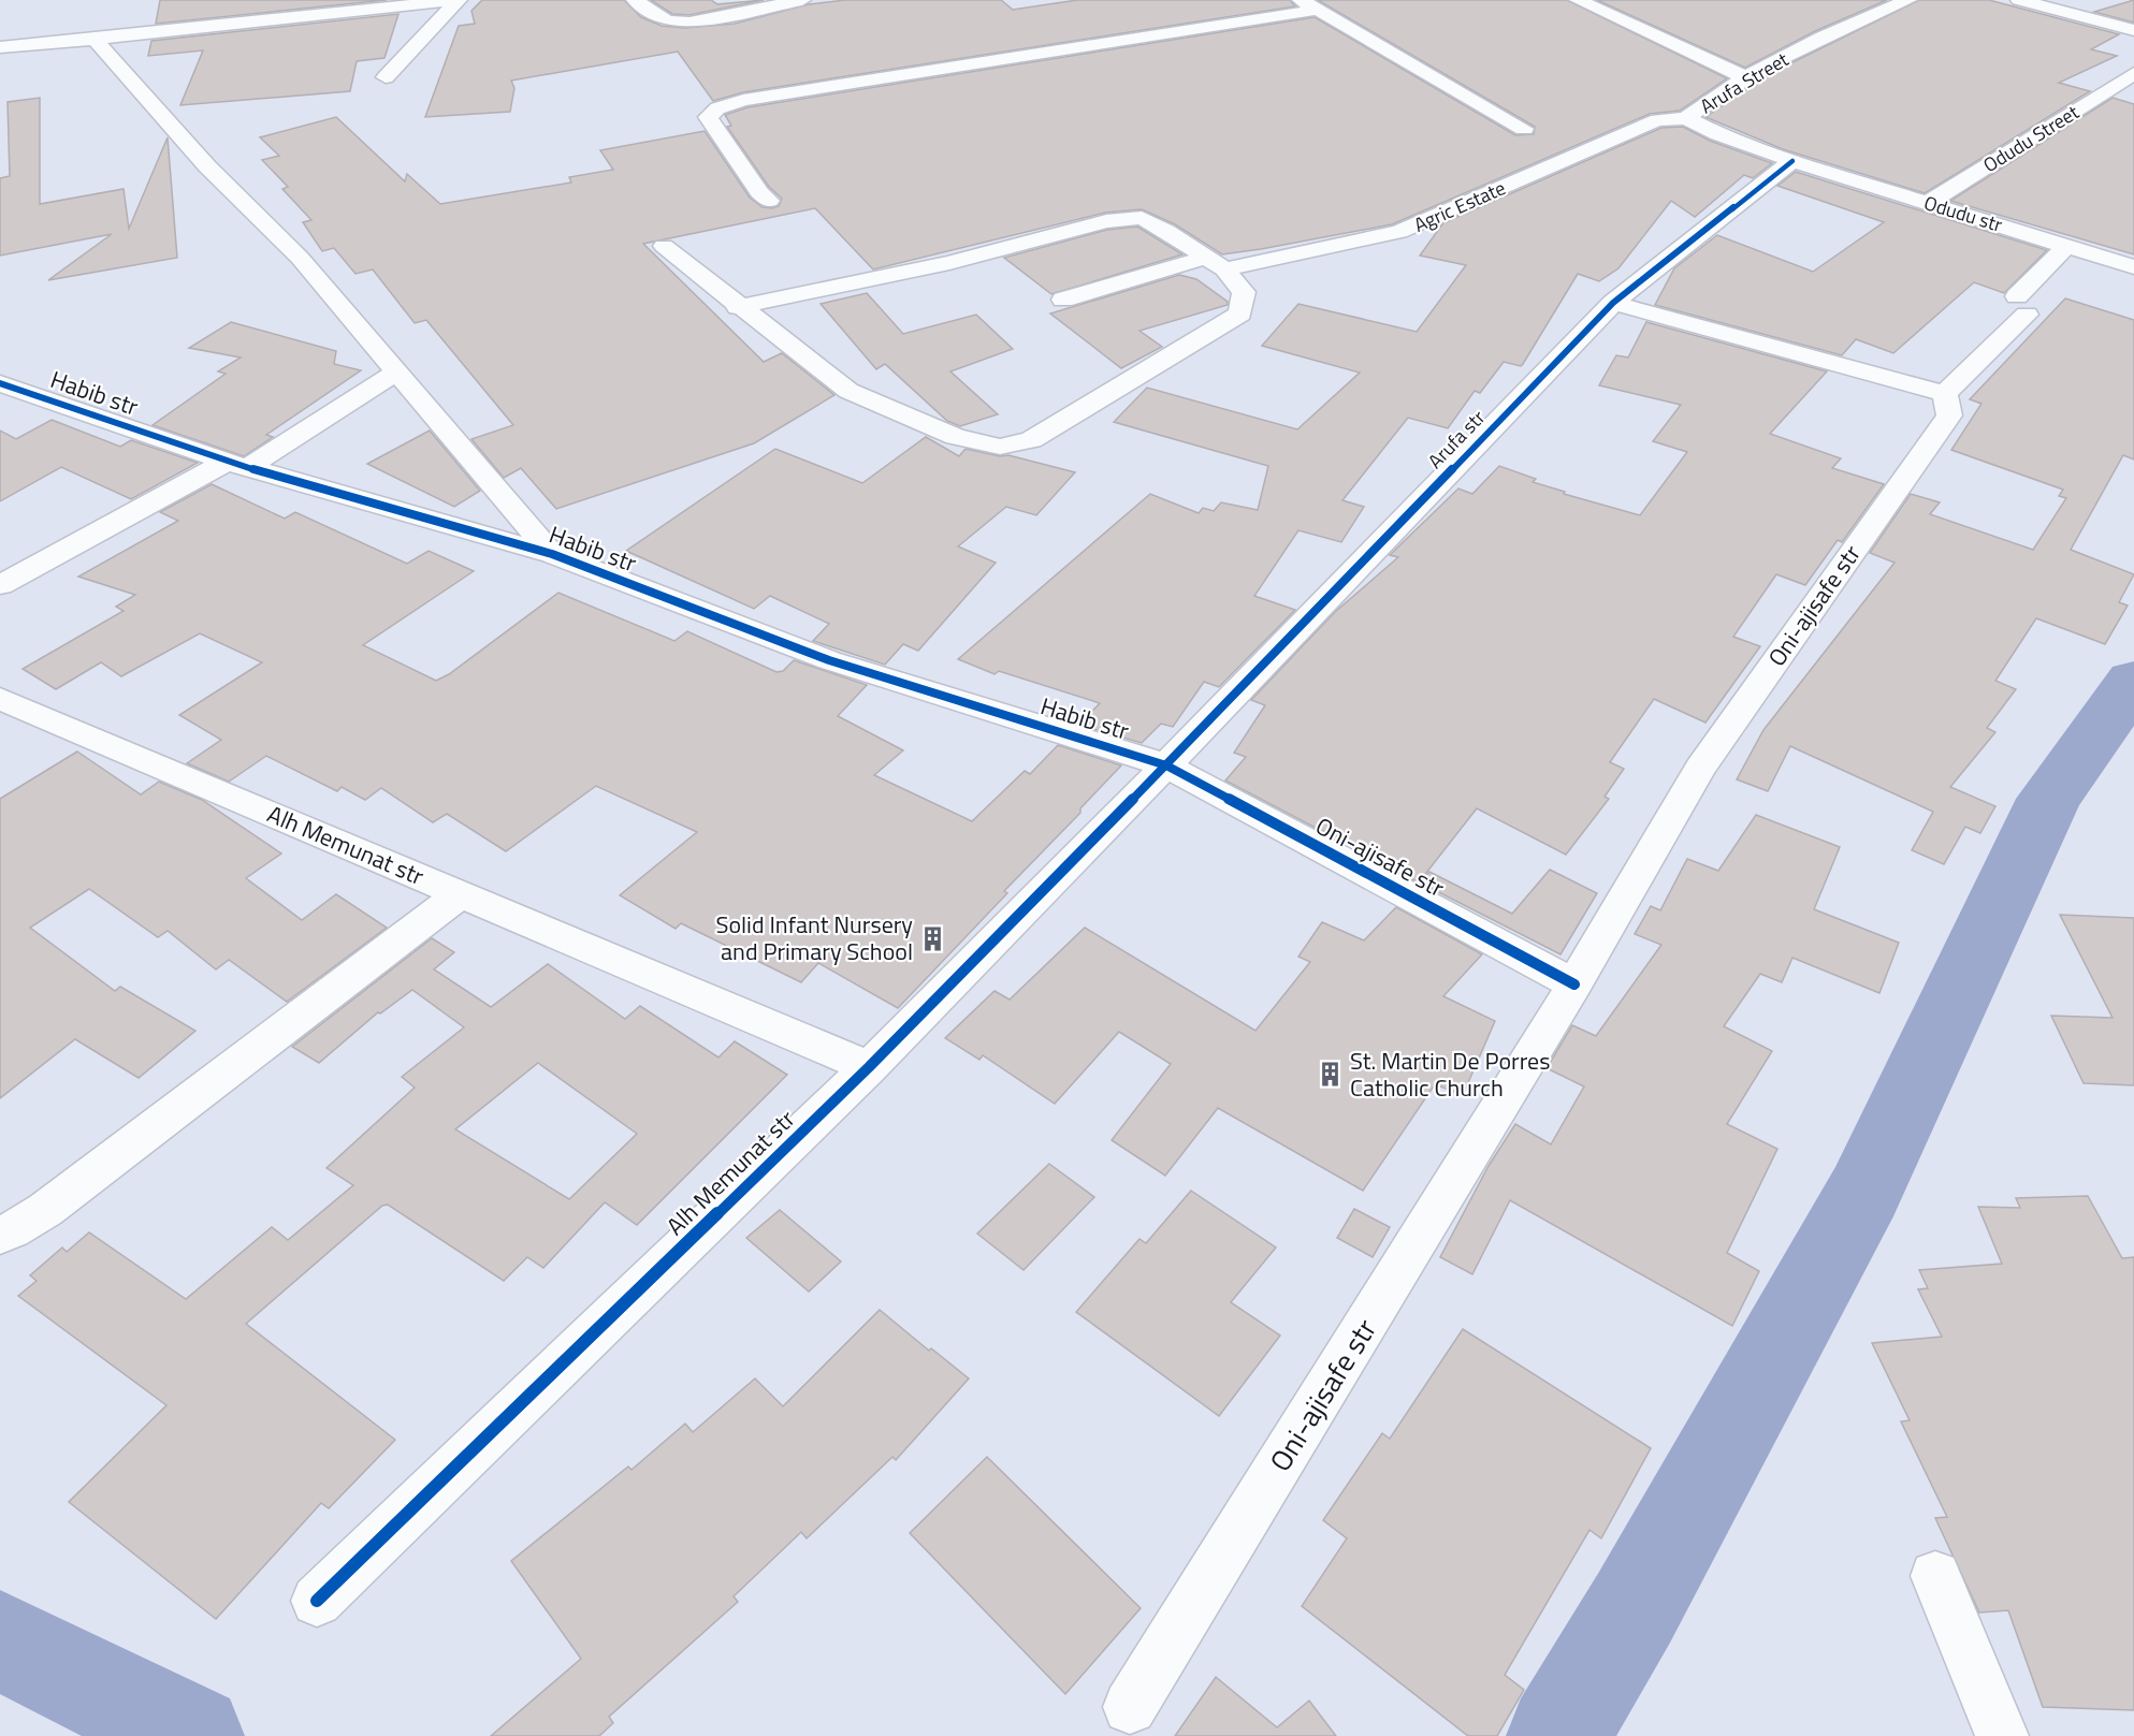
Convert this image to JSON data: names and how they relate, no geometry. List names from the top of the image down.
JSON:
{
  "streets": {
    "street": [
      "Arufa Street",
      "Odudu Street",
      "Agric Estate",
      "Odudu str",
      "Habib str",
      "Arufa str",
      "Oni-ajisafe str",
      "Alh Memunat str"
    ]
  },
  "crossings": [
    ["Arufa Street", "Agric Estate"],
    ["Arufa Street", "Odudu str"],
    ["Arufa Street", "Arufa str"],
    ["Odudu Street", "Odudu str"],
    ["Odudu str", "Arufa str"],
    ["Habib str", "Arufa str"],
    ["Habib str", "Oni-ajisafe str"],
    ["Habib str", "Alh Memunat str"],
    ["Arufa str", "Oni-ajisafe str"],
    ["Arufa str", "Alh Memunat str"],
    ["Oni-ajisafe str", "Alh Memunat str"]
  ],
  "places": {
    "building": ["Solid Infant Nursery and Primary School", "St. Martin De Porres Catholic Church"]
  }
}
